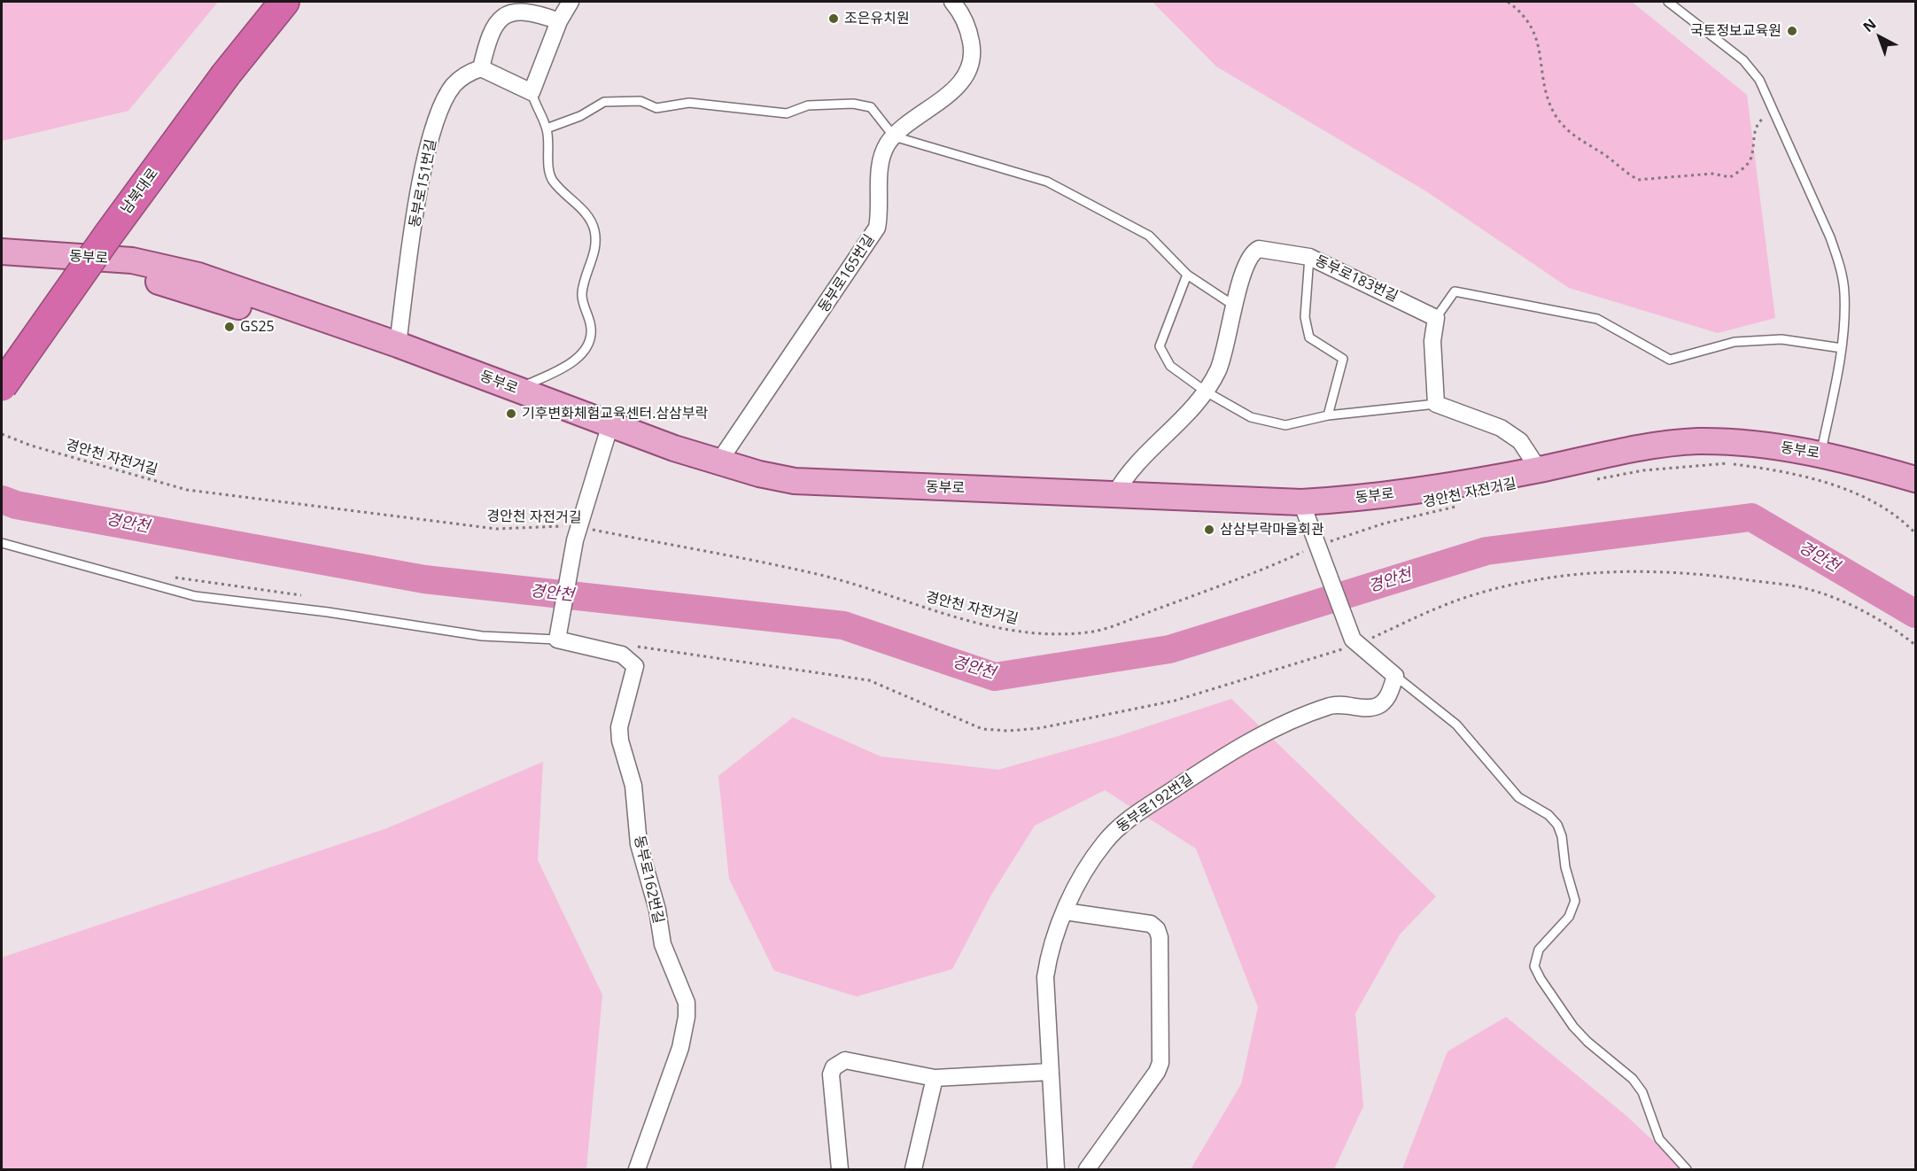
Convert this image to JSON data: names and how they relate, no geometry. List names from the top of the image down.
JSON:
{
  "streets": {
    "highway": ["남북대로"],
    "main road": ["동부로"],
    "street": [
      "동부로151번길",
      "동부로165번길",
      "동부로183번길",
      "동부로192번길",
      "동부로162번길"
    ],
    "path": ["경안천 자전거길"]
  },
  "crossings": [
    ["동부로151번길", "동부로"],
    ["동부로", "동부로165번길"],
    ["동부로", "동부로183번길"]
  ],
  "water": ["경안천"],
  "places": [
    "조은유치원",
    "국토정보교육원",
    "GS25",
    "기후변화체험교육센터.삼삼부락",
    "삼삼부락마을회관"
  ],
  "north": "top left"
}
